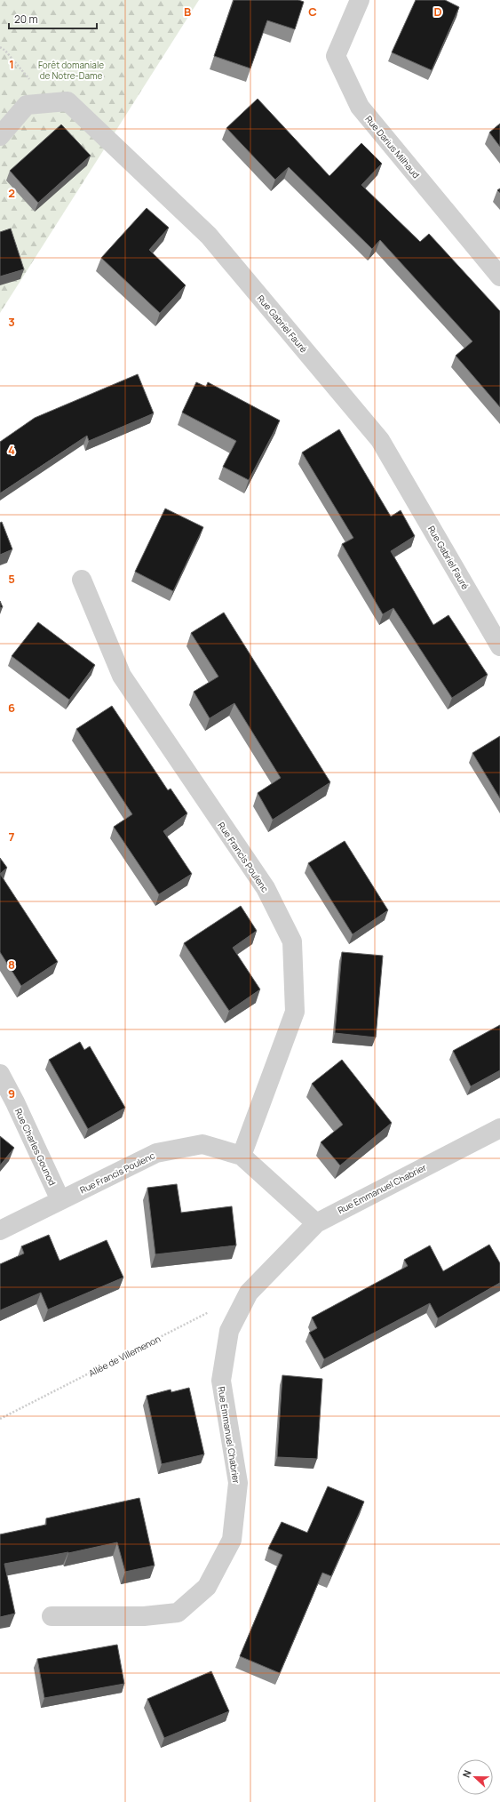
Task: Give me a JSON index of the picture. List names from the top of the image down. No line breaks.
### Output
{"streets":{"street":["Rue Darius Milhaud","Rue Gabriel Fauré","Rue Francis Poulenc","Rue Charles Gounod","Rue Emmanuel Chabrier"],"path":["Allée de Villemenon"]},"crossings":[["Rue Francis Poulenc","Rue Charles Gounod"],["Rue Francis Poulenc","Rue Emmanuel Chabrier"]],"parks":["Forêt domaniale de Notre-Dame"],"scale_bar":"20 m","north":"left","grid":{"columns":["B","C","D"],"rows":["1","2","3","4","5","6","7","8","9"]}}
